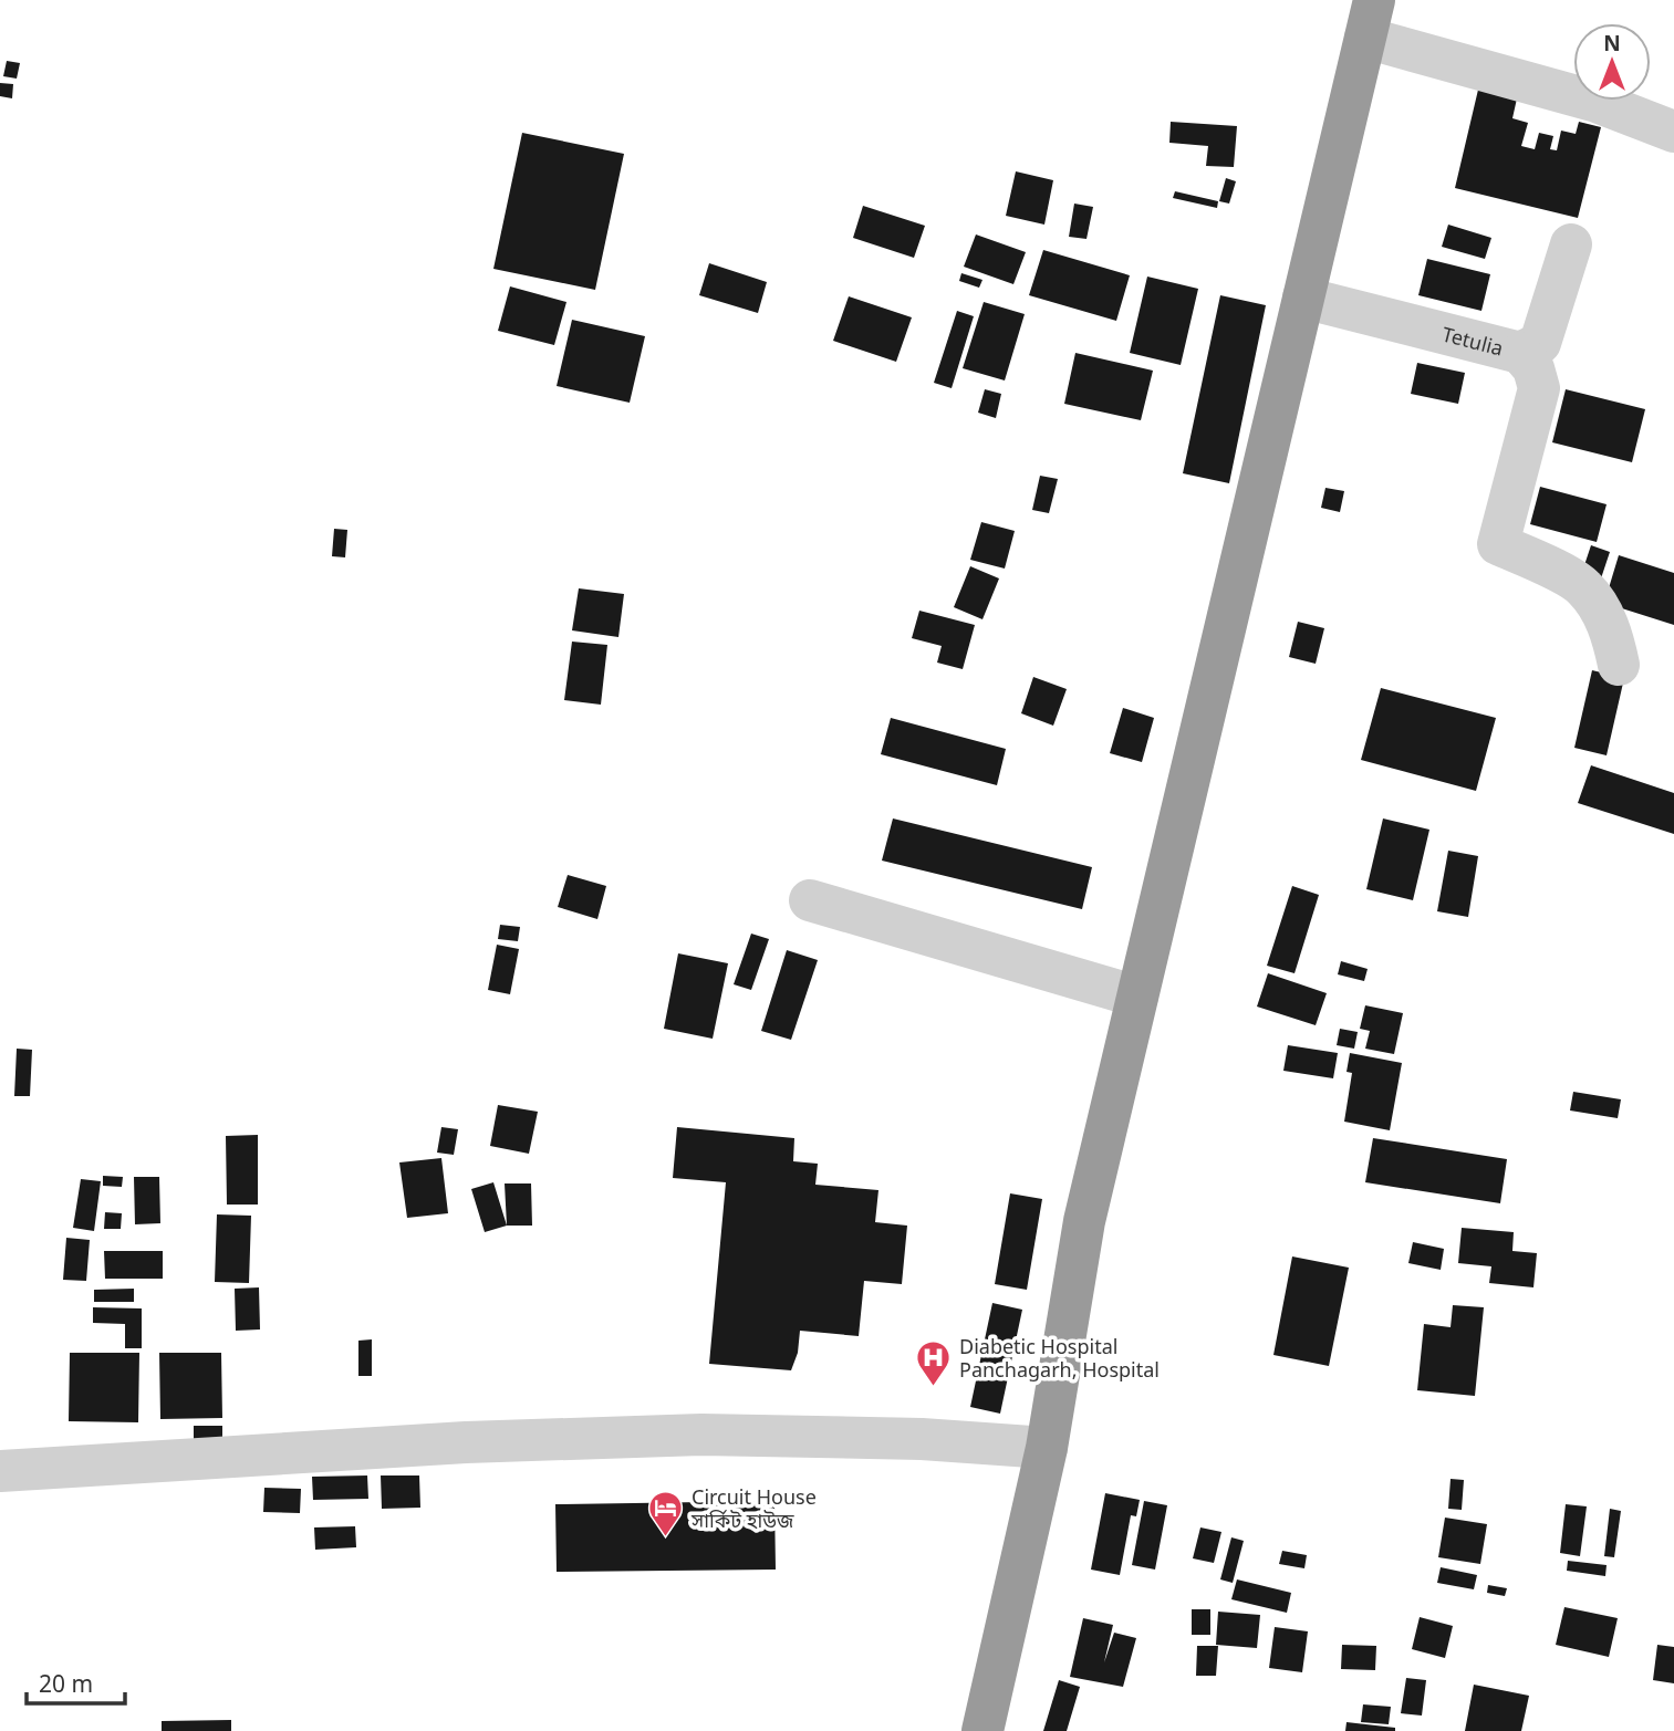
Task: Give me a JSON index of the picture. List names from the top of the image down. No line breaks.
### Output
{"streets":{"street":["Tetulia"]},"places":{"hospital":["Diabetic Hospital Panchagarh, Hospital"],"hotel":["Circuit House সার্কিট হাউজ"]},"scale_bar":"20 m","north":"top"}
